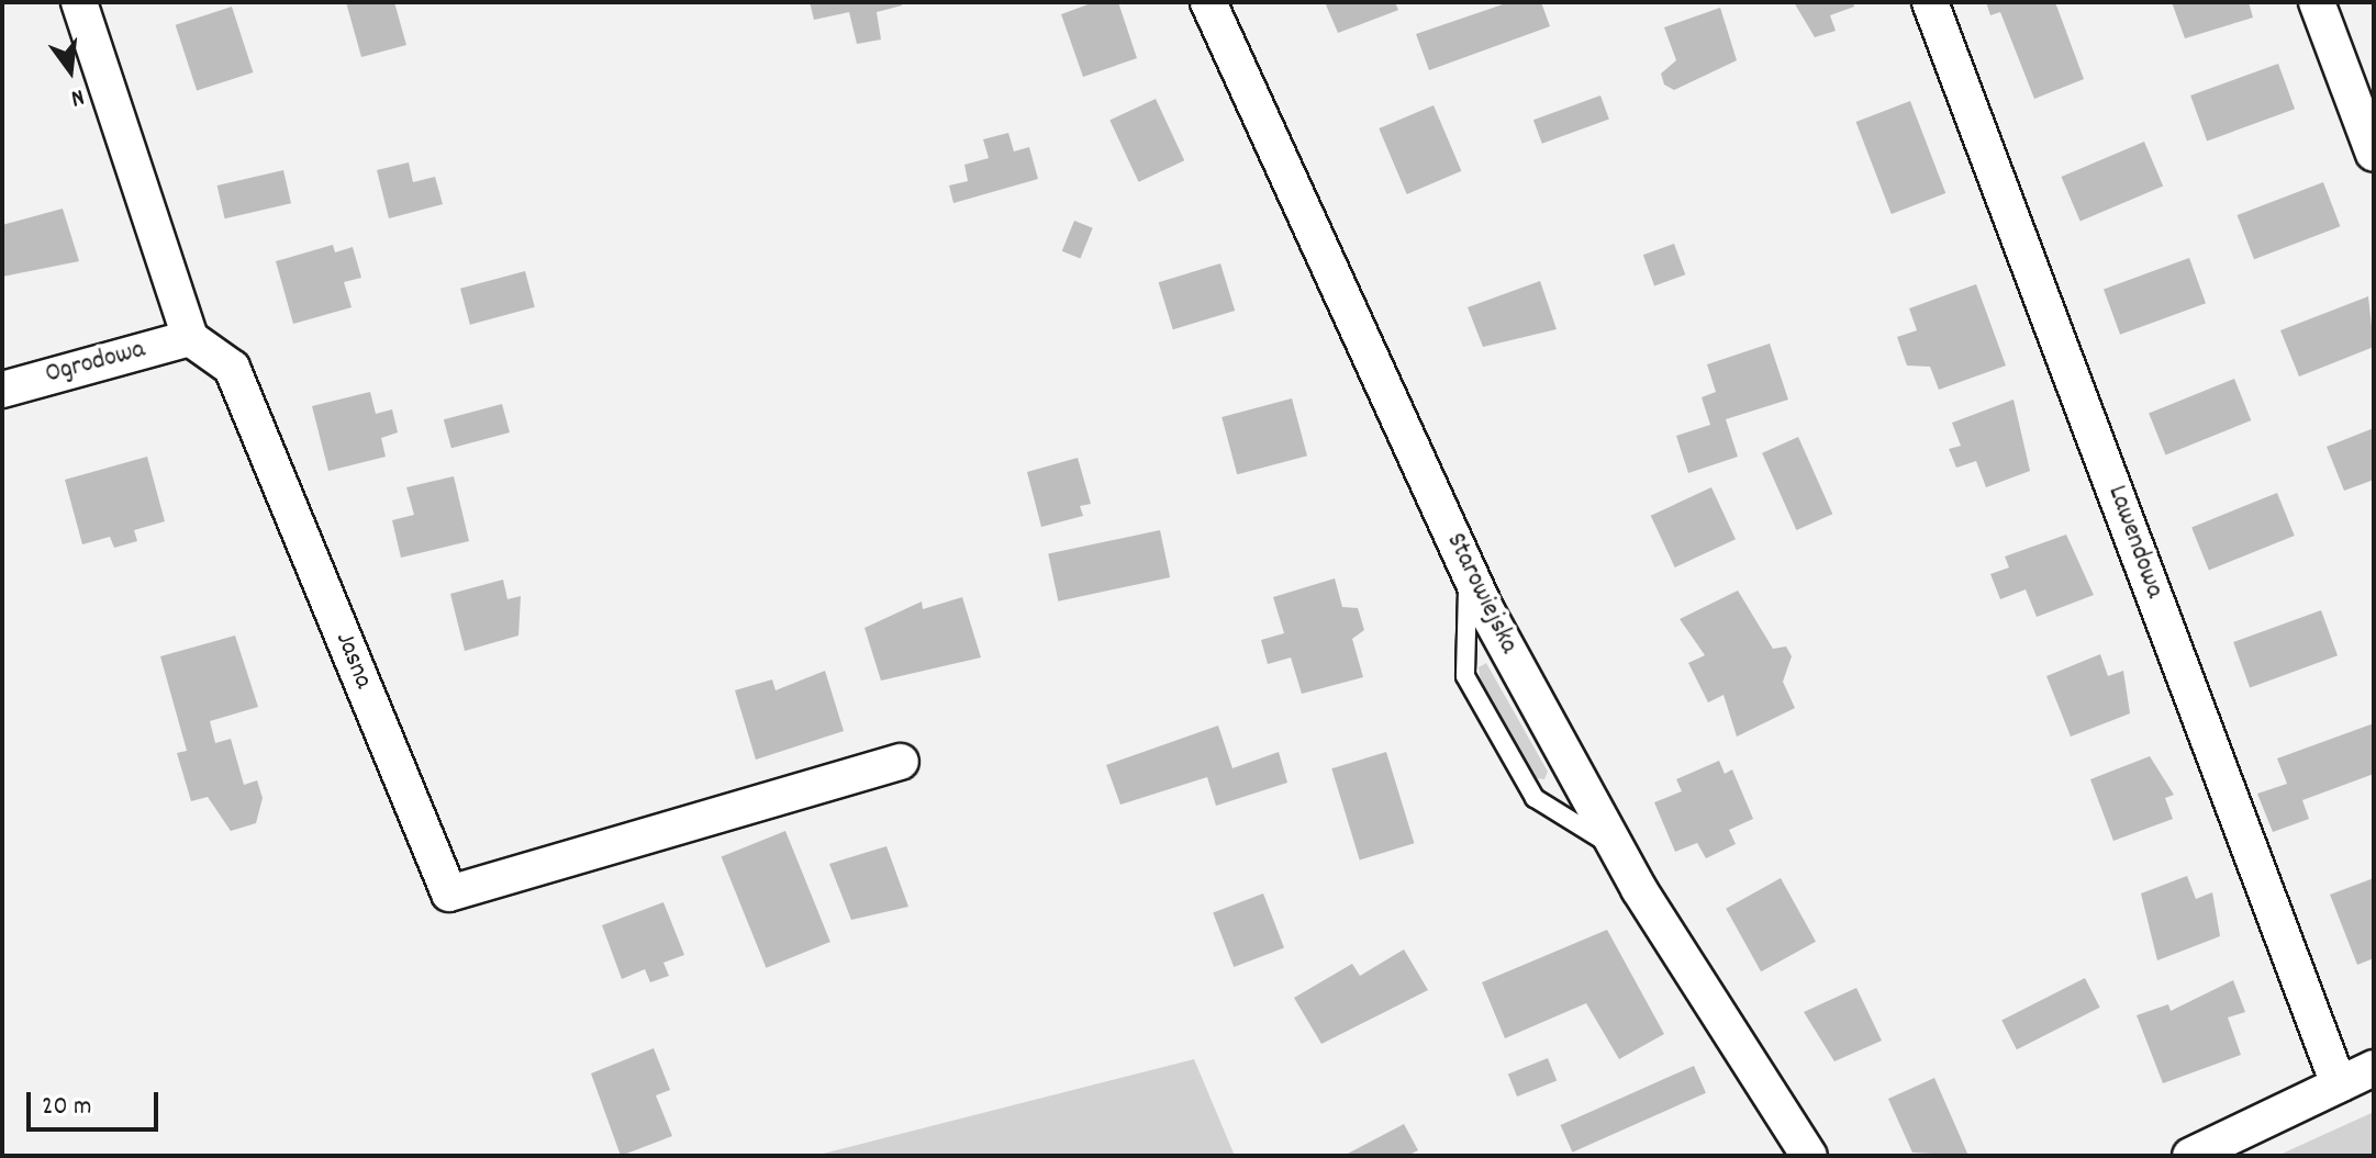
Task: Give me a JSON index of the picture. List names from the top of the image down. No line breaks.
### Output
{"streets":{"street":["Ogrodowa","Lawendowa","Starowiejska","Jasna"]},"crossings":[["Ogrodowa","Jasna"]],"scale_bar":"20 m","north":"bottom"}
